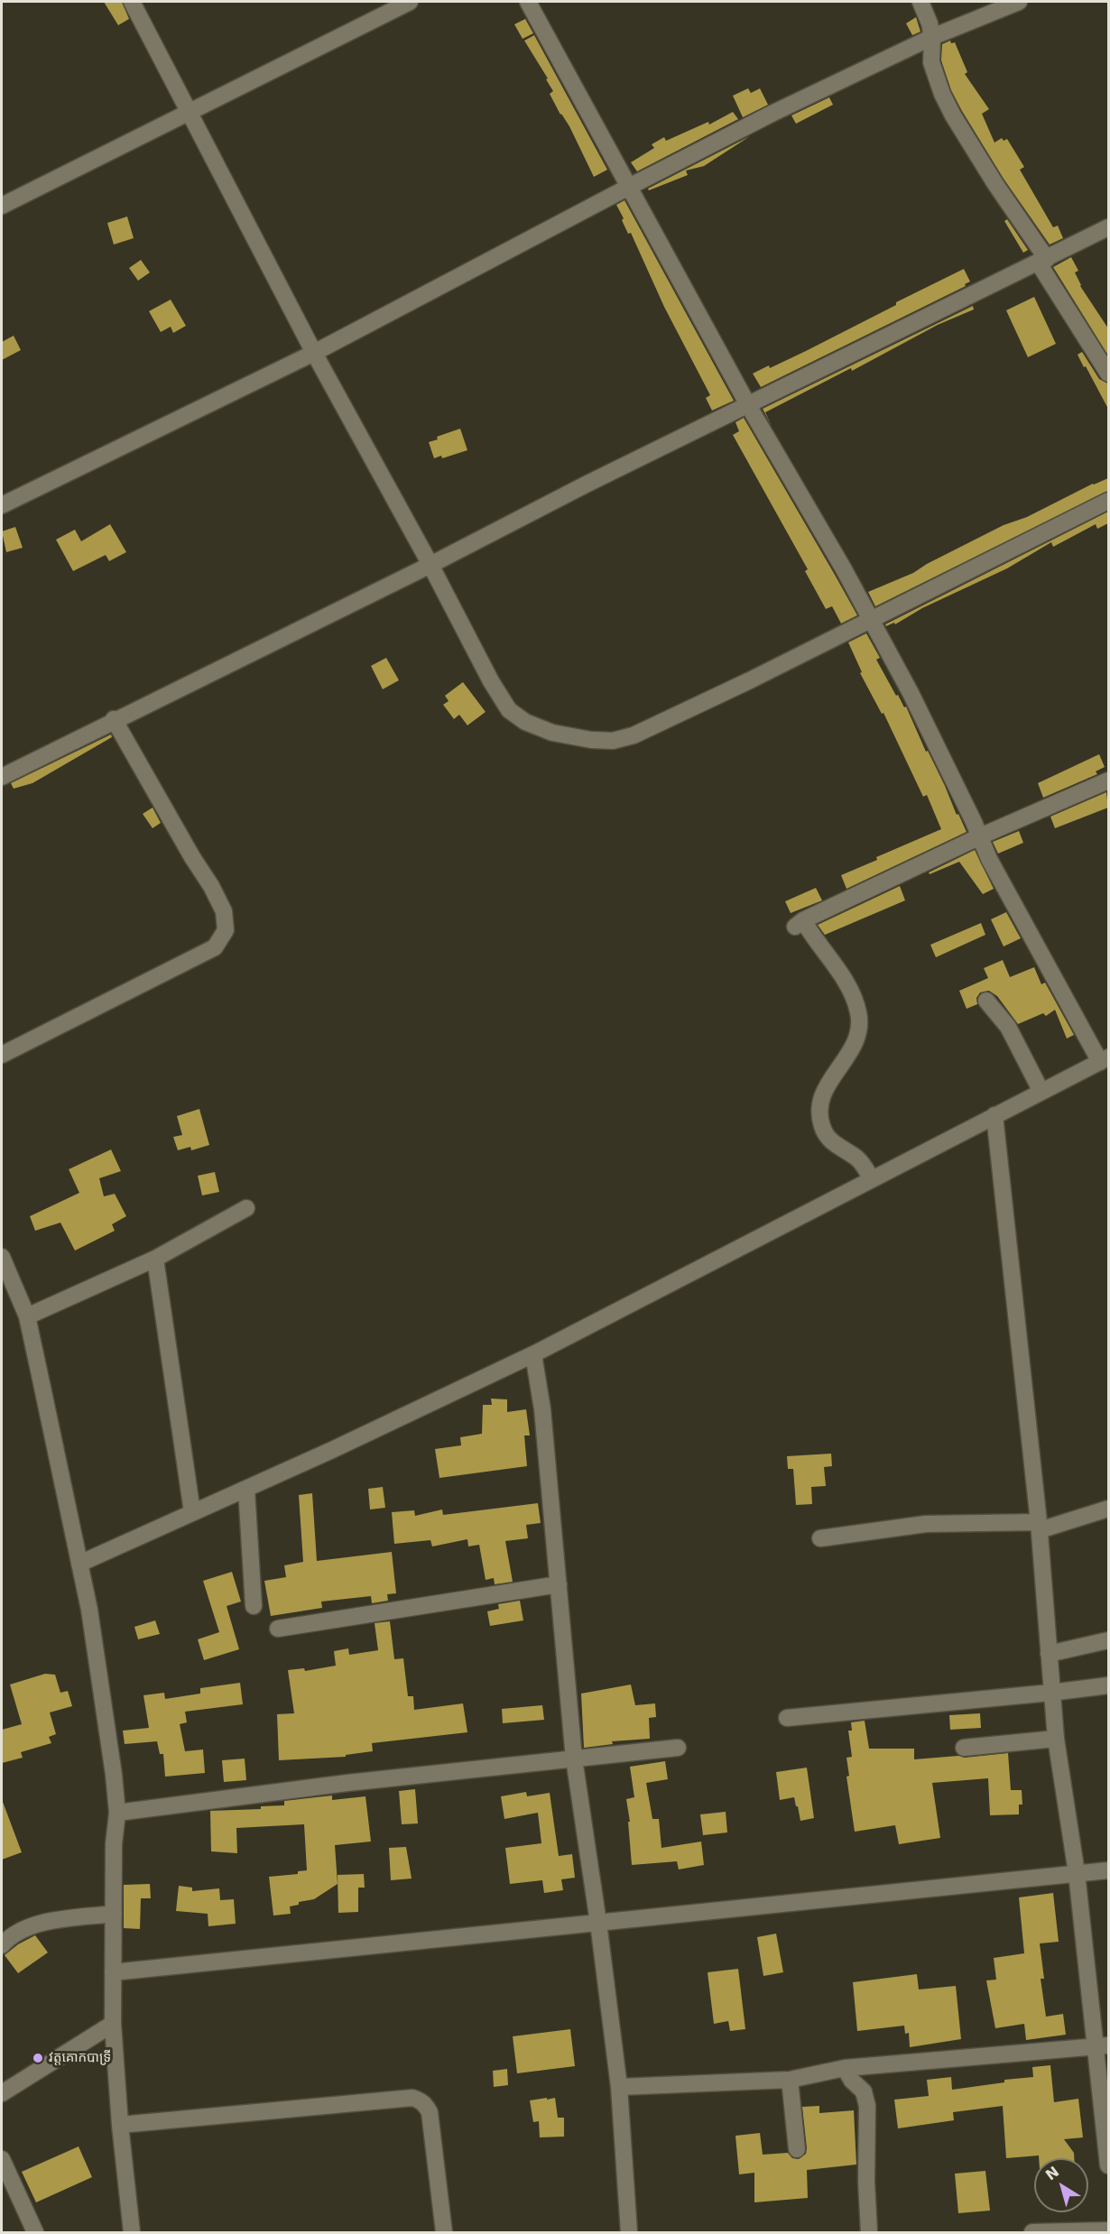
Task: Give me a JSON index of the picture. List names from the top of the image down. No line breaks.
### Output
{"places":["វត្តគោកបាទ្រី"],"north":"top left"}
